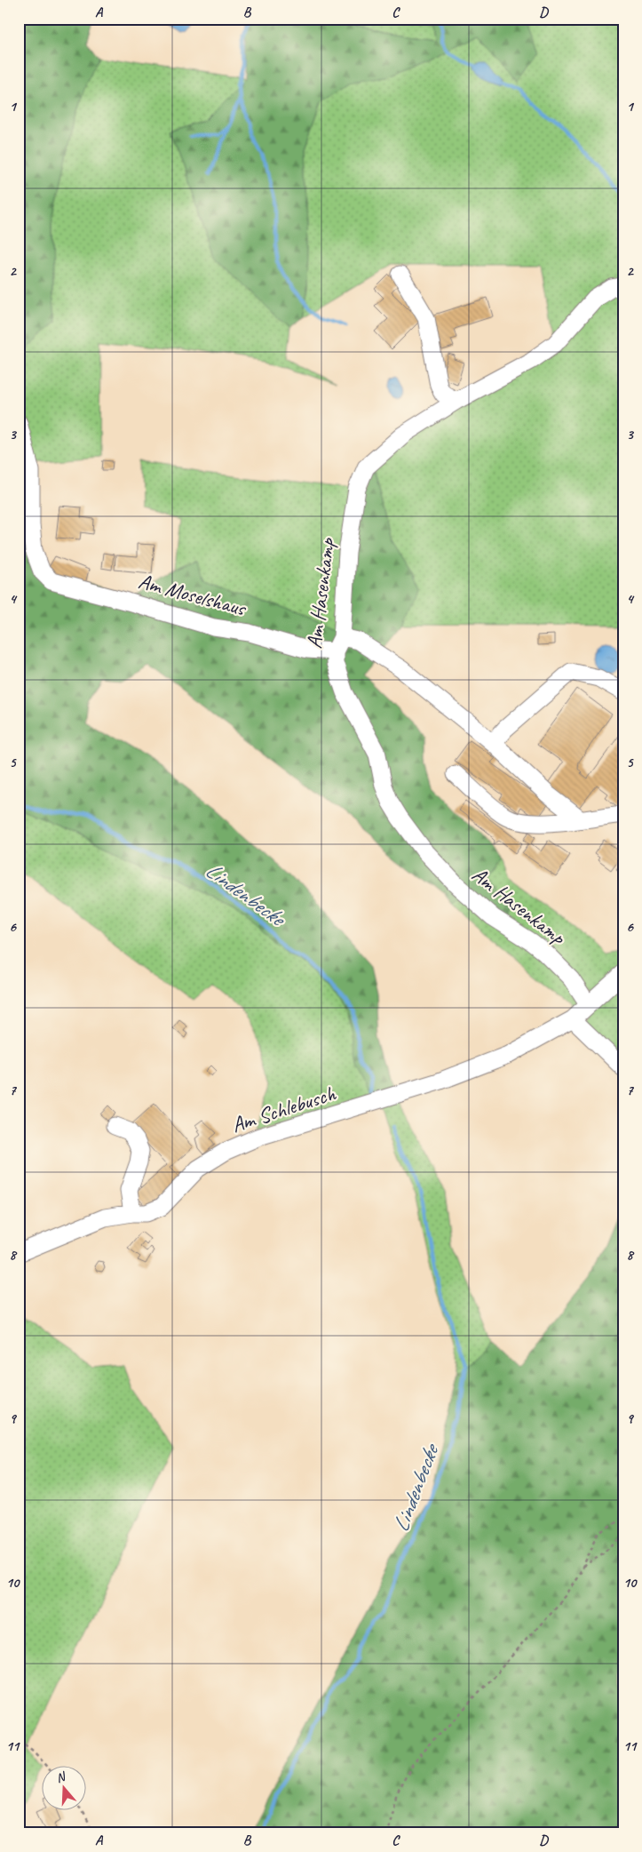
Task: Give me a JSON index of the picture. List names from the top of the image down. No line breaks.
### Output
{"streets":{"street":["Am Hasenkamp","Am Moselshaus","Am Schlebusch"]},"crossings":[["Am Hasenkamp","Am Moselshaus"],["Am Hasenkamp","Am Schlebusch"]],"water":["Lindenbecke"],"north":"top","grid":{"columns":["A","B","C","D"],"rows":["1","2","3","4","5","6","7","8","9","10","11"]}}
